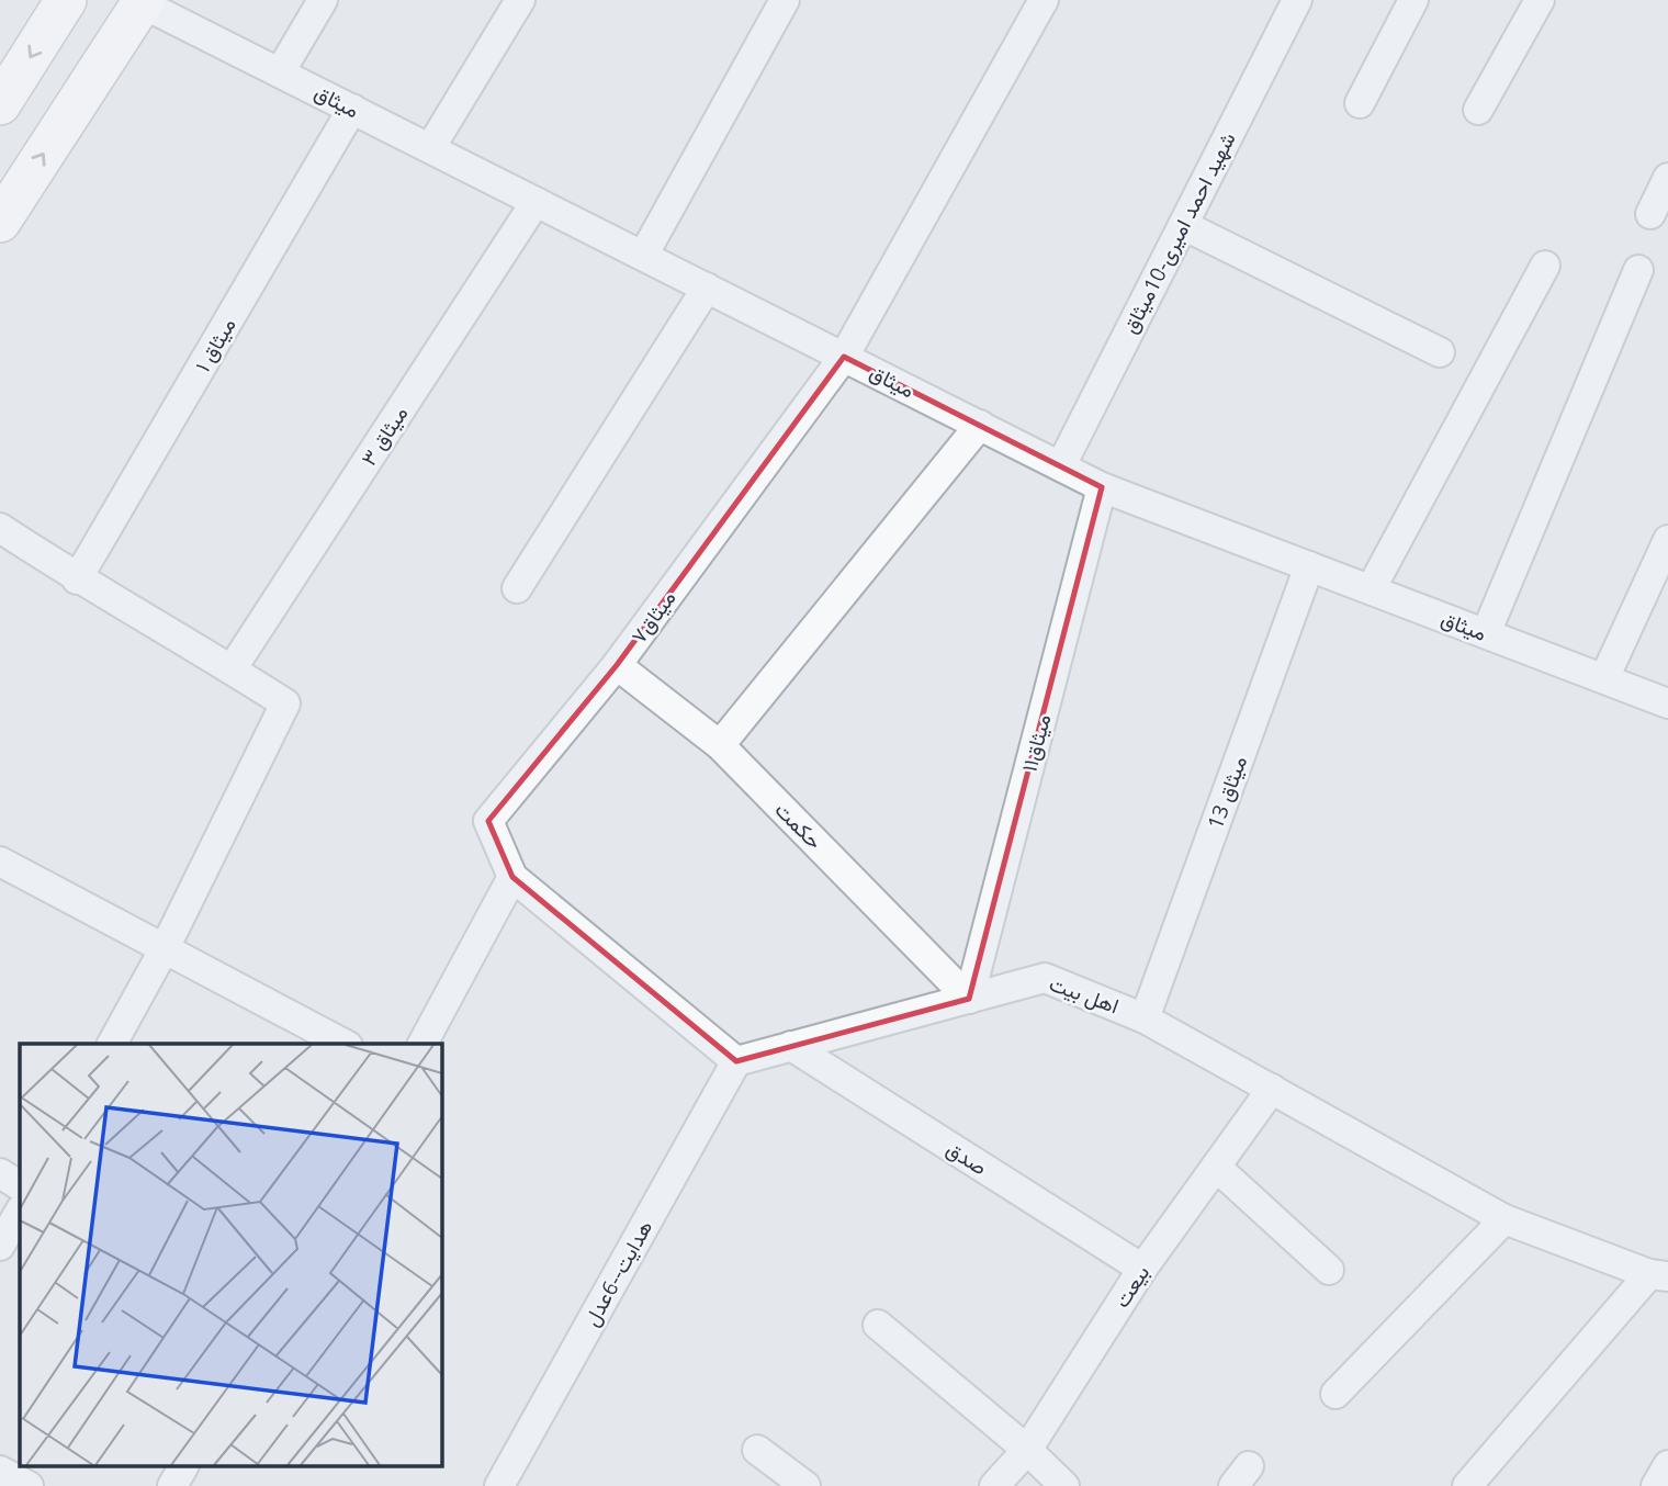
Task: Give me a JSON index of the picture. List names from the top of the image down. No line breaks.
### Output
{"streets":{"street":["میثاق","شهید احمد امیری-10میثاق","میثاق ۱","میثاق ۳","میثاق۷","میثاق۱۱","میثاق 13","حکمت","اهل بیت","صدق","هدایت--6عدل","بیعت"]},"crossings":[["میثاق","شهید احمد امیری-10میثاق"],["میثاق","میثاق ۱"],["میثاق","میثاق ۳"],["میثاق","میثاق۷"],["میثاق","میثاق۱۱"],["میثاق","میثاق 13"],["میثاق۷","حکمت"],["میثاق۱۱","حکمت"],["میثاق۱۱","اهل بیت"],["میثاق 13","اهل بیت"],["حکمت","اهل بیت"],["اهل بیت","صدق"],["اهل بیت","هدایت--6عدل"],["اهل بیت","بیعت"],["صدق","بیعت"]]}
